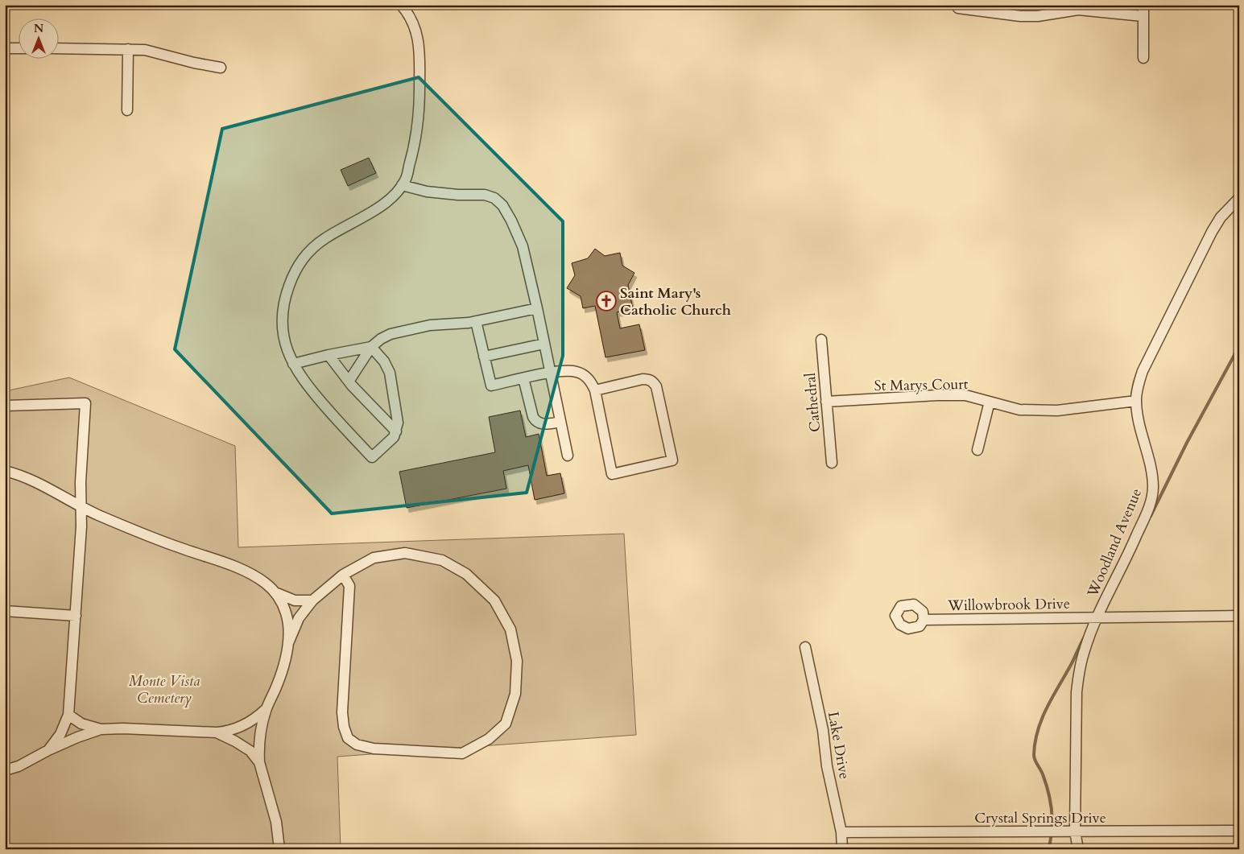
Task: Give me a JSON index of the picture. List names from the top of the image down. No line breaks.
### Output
{"streets":{"street":["St Marys Court","Cathedral","Woodland Avenue","Willowbrook Drive","Lake Drive","Crystal Springs Drive"]},"crossings":[["St Marys Court","Cathedral"],["St Marys Court","Woodland Avenue"],["Woodland Avenue","Willowbrook Drive"],["Woodland Avenue","Crystal Springs Drive"],["Lake Drive","Crystal Springs Drive"]],"parks":["Monte Vista Cemetery"],"places":{"church":["Saint Mary's Catholic Church"]},"north":"top"}
